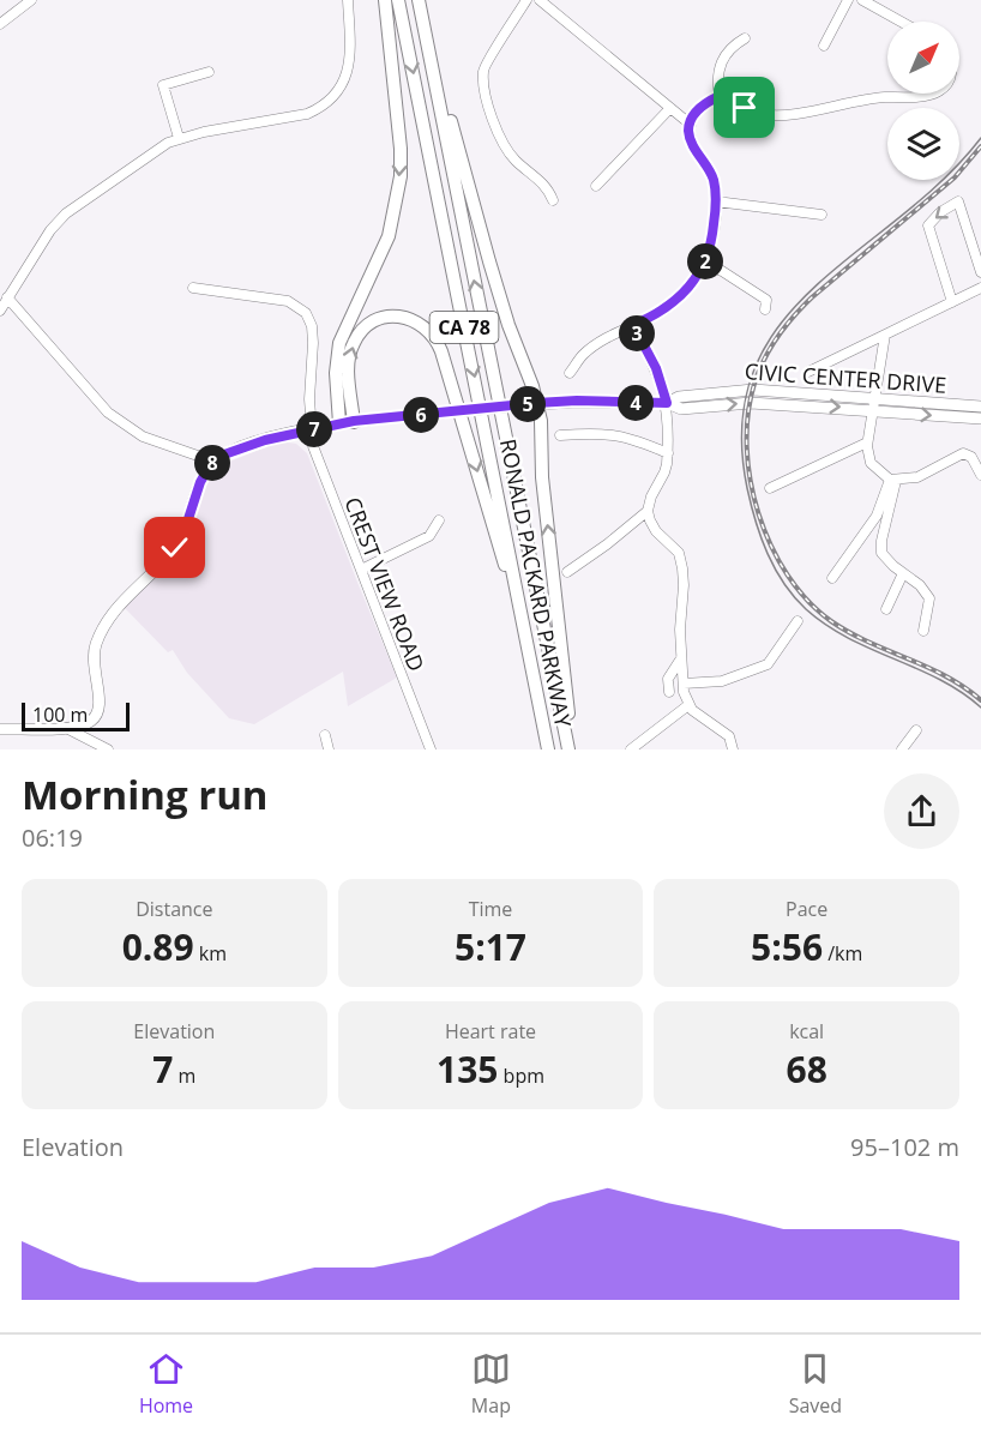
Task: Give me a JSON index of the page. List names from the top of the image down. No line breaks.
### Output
{"streets":{"highway":["CA 78","RONALD PACKARD PARKWAY"],"main road":["CIVIC CENTER DRIVE"],"street":["CREST VIEW ROAD"]},"crossings":[["CIVIC CENTER DRIVE","CREST VIEW ROAD"]],"scale_bar":"100 m","north":"top right","page":{"pins":["2","3","4","5","6","7","8"],"scale":"100 m","heading":["Morning run","06:19"],"stats":[["Distance","0.89 km"],["Time","5:17"],["Pace","5:56 /km"],["Elevation","7 m"],["Heart rate","135 bpm"],["kcal","68"]],"chart":["Elevation","95–102 m"],"tabs":["Home","Map","Saved"]}}
